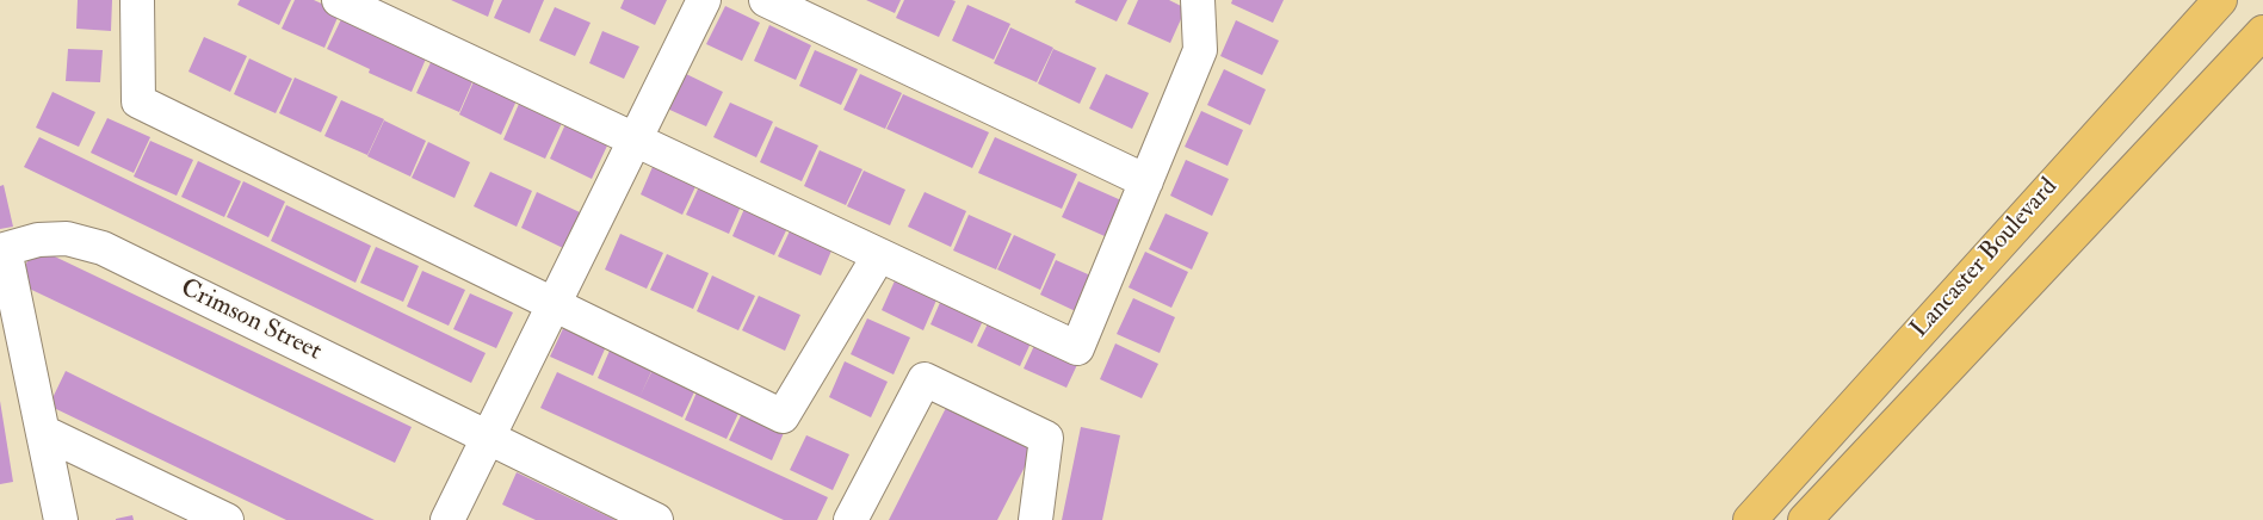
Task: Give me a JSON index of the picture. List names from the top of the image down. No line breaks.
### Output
{"streets":{"main road":["Lancaster Boulevard"],"street":["Crimson Street"]}}
